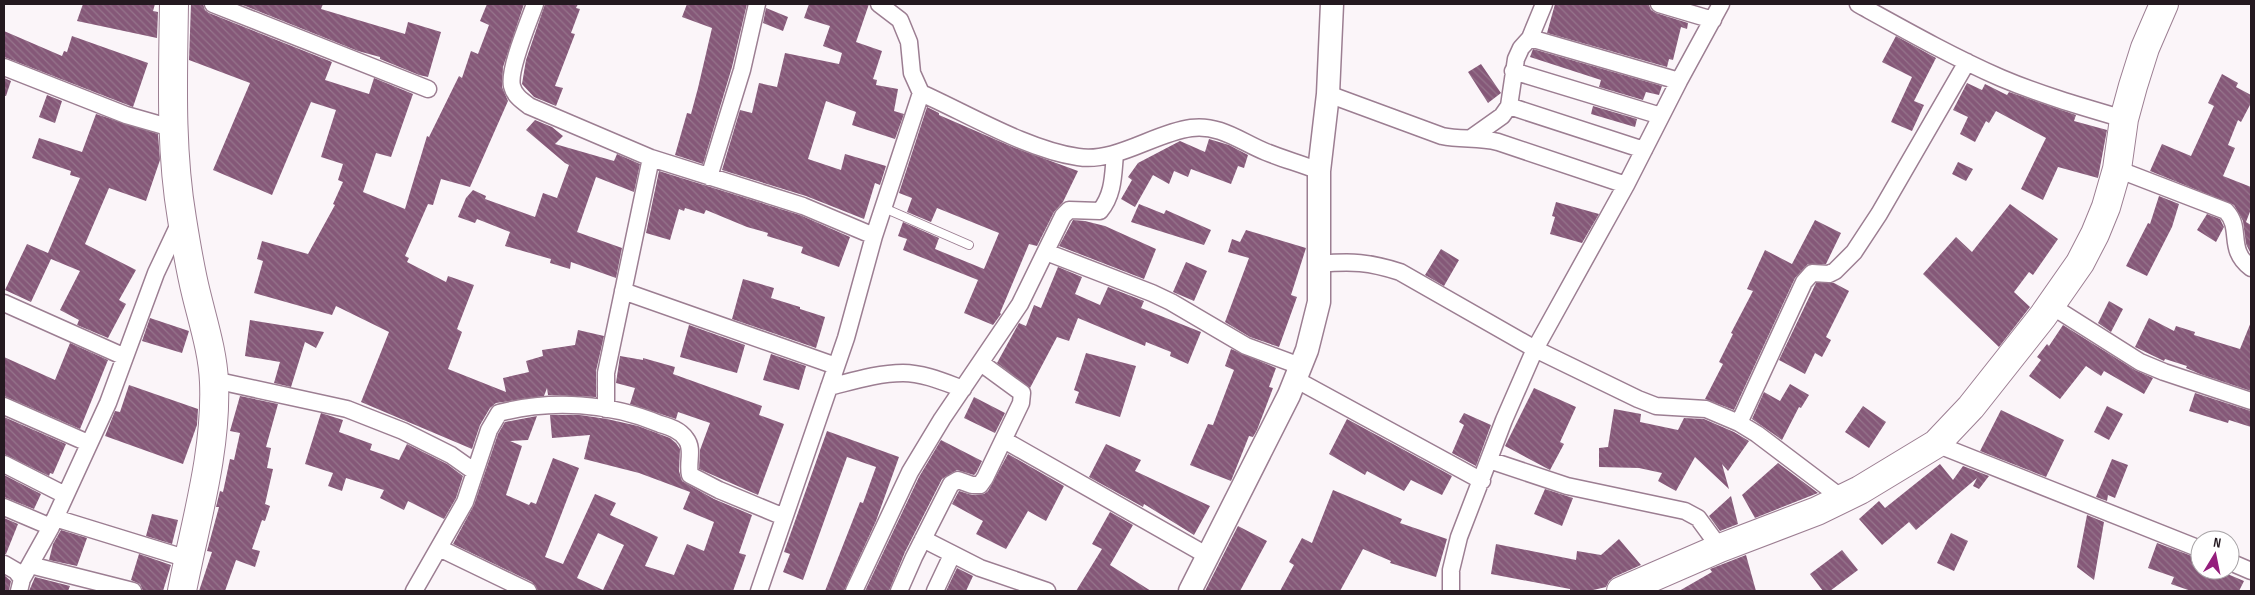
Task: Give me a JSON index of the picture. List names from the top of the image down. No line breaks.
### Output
{"north":"top"}
